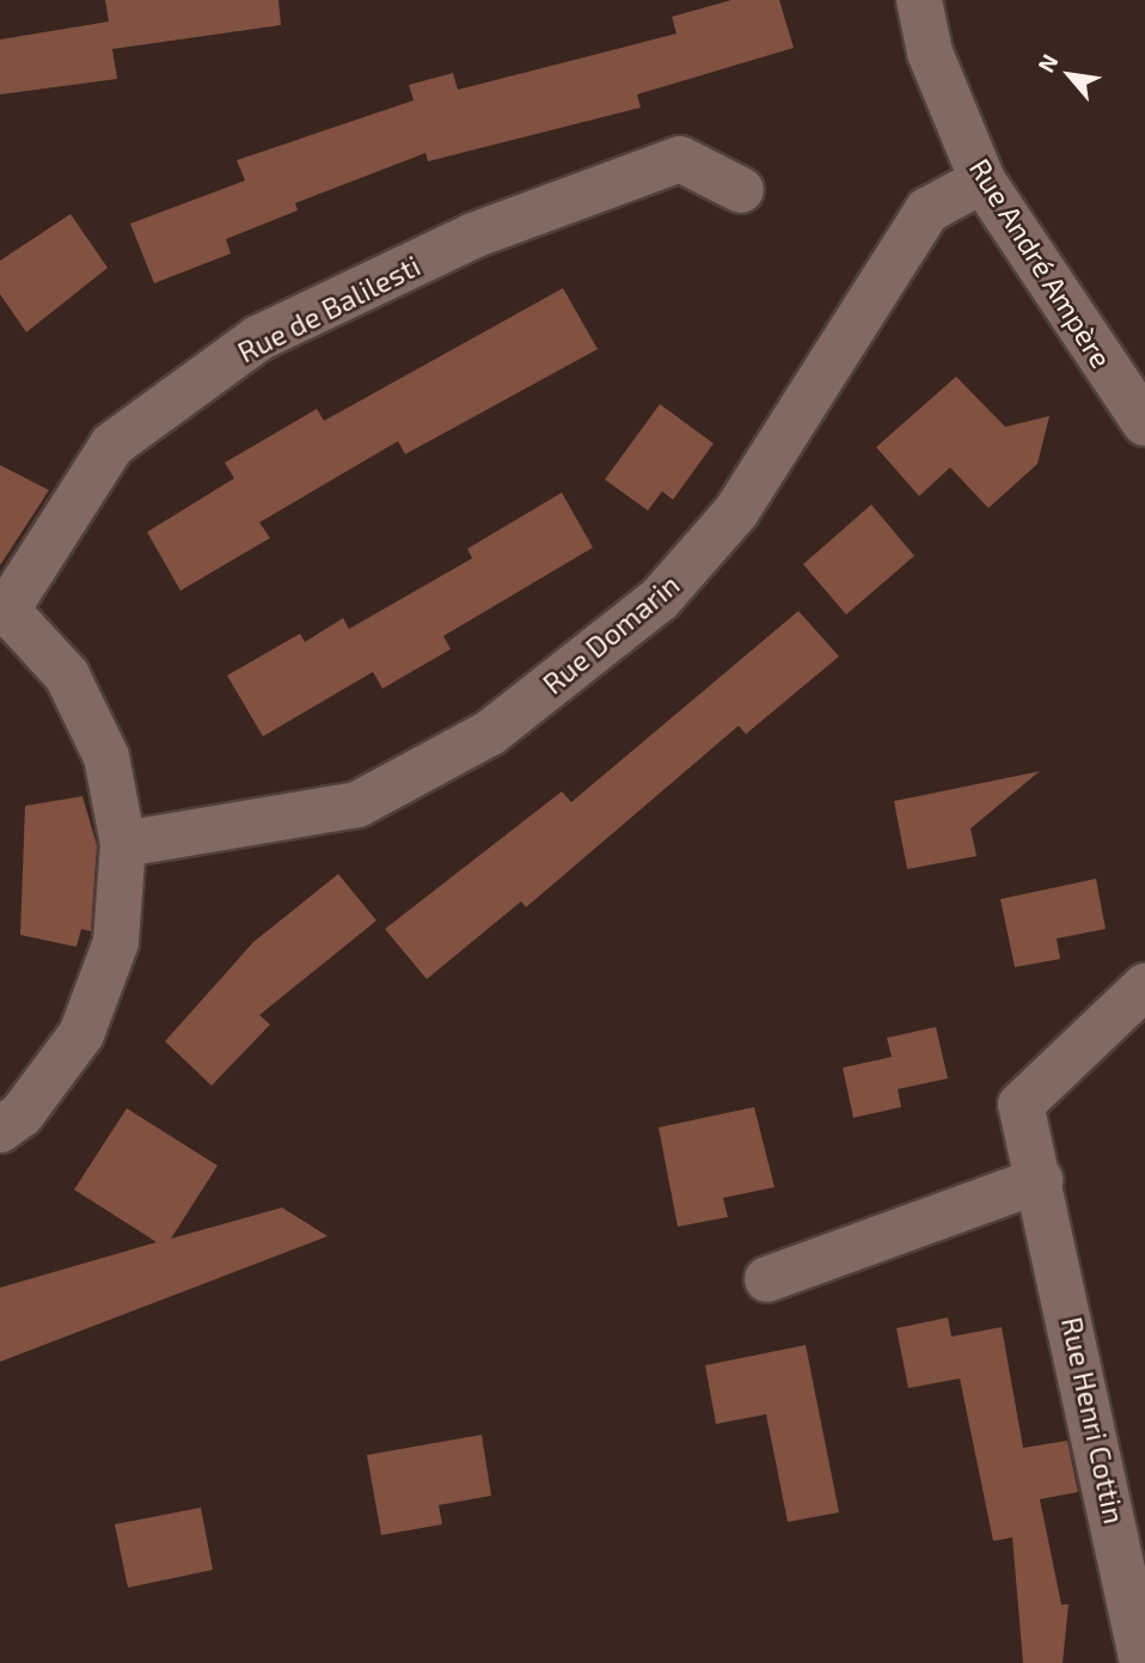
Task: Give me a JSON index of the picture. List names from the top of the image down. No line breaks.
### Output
{"streets":{"street":["Rue André Ampère","Rue de Balilesti","Rue Domarin","Rue Henri Cottin"]},"crossings":[["Rue André Ampère","Rue Domarin"]],"north":"top left"}
